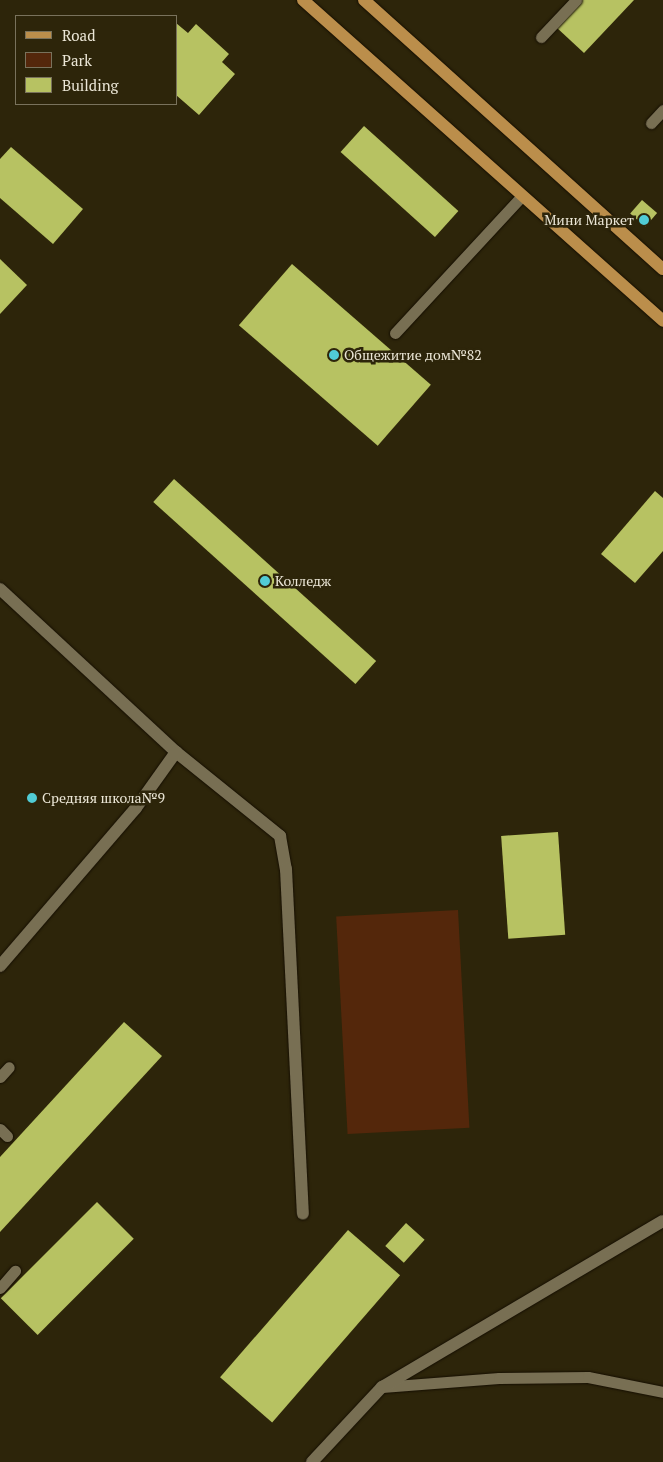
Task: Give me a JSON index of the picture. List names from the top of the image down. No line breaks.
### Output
{"places":["Мини Маркет","Общежитие дом№82","Колледж","Средняя школа№9"],"legend":["Road","Park","Building"]}
